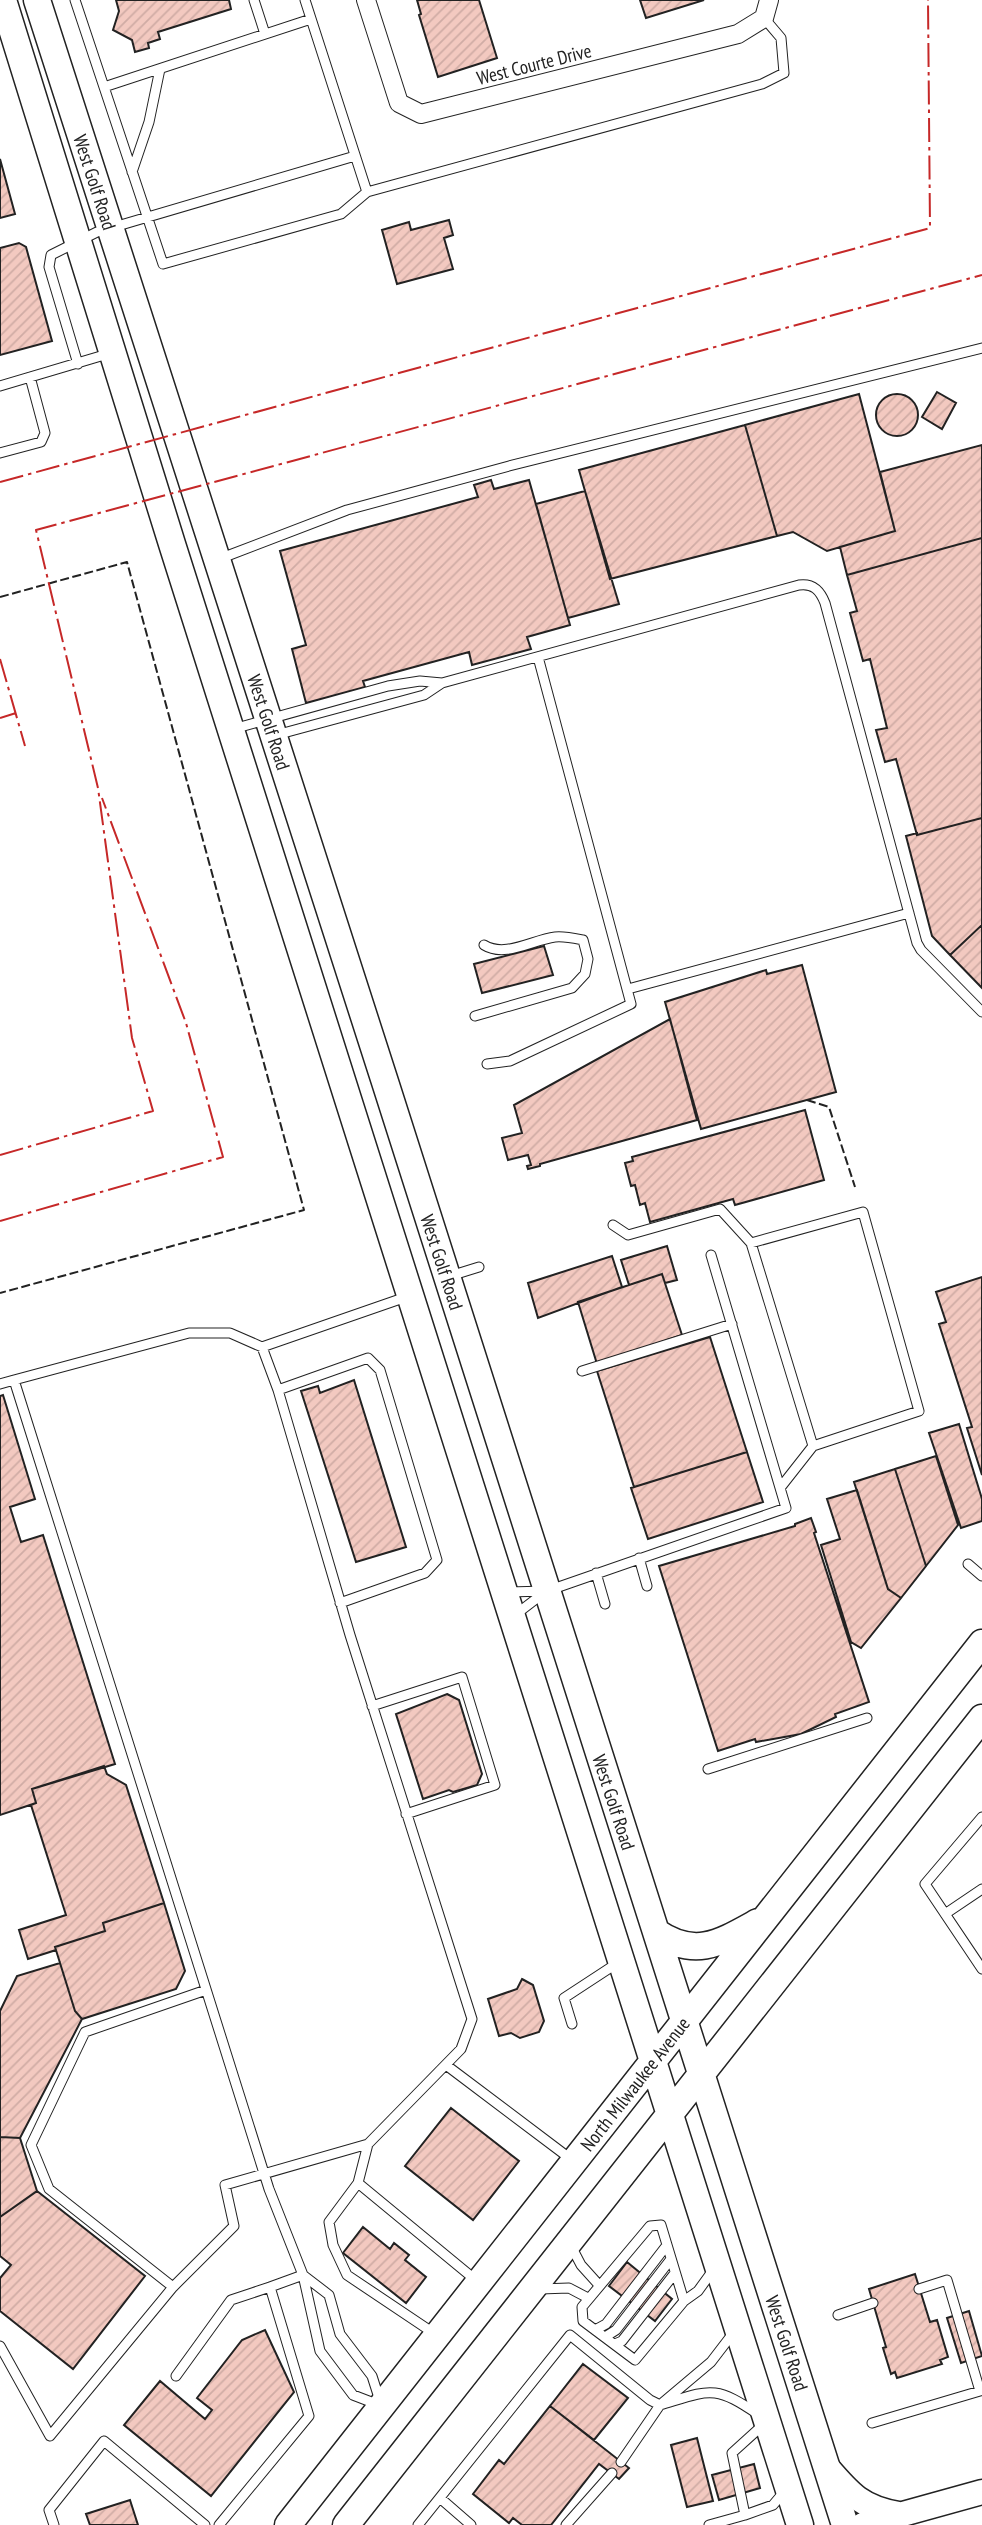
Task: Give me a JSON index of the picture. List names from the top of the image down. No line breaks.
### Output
{"streets":{"main road":["West Golf Road","North Milwaukee Avenue"],"street":["West Courte Drive"]},"crossings":[["West Golf Road","North Milwaukee Avenue"]]}
